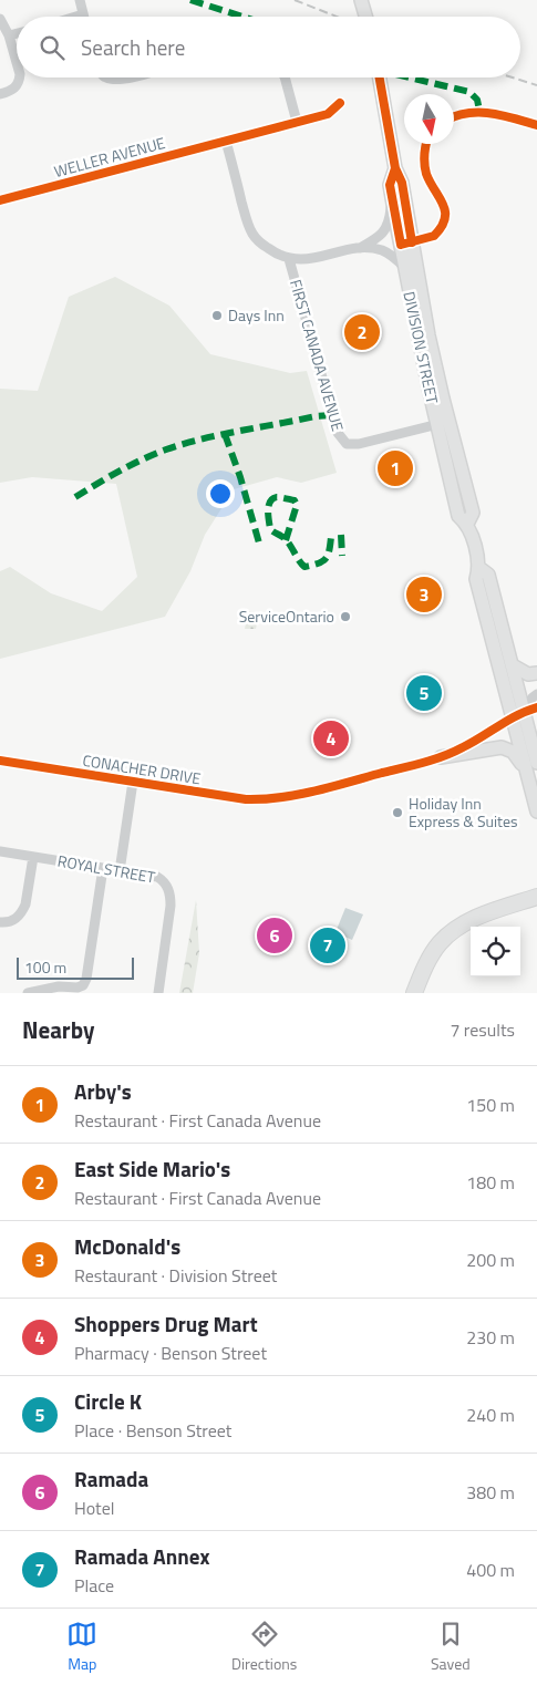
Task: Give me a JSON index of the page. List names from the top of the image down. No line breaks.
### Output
{"streets":{"main road":["DIVISION STREET"],"street":["WELLER AVENUE","FIRST CANADA AVENUE","CONACHER DRIVE","ROYAL STREET"]},"crossings":[["DIVISION STREET","FIRST CANADA AVENUE"],["DIVISION STREET","CONACHER DRIVE"]],"places":["Days Inn","ServiceOntario","Holiday Inn Express & Suites"],"scale_bar":"100 m","north":"bottom","page":{"search":"Search here","pins":["2","1","3","5","4","6","7"],"scale":"100 m","heading":["Nearby","7 results"],"list":[{"mark":"1","name":"Arby's","note":"Restaurant · First Canada Avenue","value":"150 m"},{"mark":"2","name":"East Side Mario's","note":"Restaurant · First Canada Avenue","value":"180 m"},{"mark":"3","name":"McDonald's","note":"Restaurant · Division Street","value":"200 m"},{"mark":"4","name":"Shoppers Drug Mart","note":"Pharmacy · Benson Street","value":"230 m"},{"mark":"5","name":"Circle K","note":"Place · Benson Street","value":"240 m"},{"mark":"6","name":"Ramada","note":"Hotel","value":"380 m"},{"mark":"7","name":"Ramada Annex","note":"Place","value":"400 m"}],"nav":["Map","Directions","Saved"]}}
